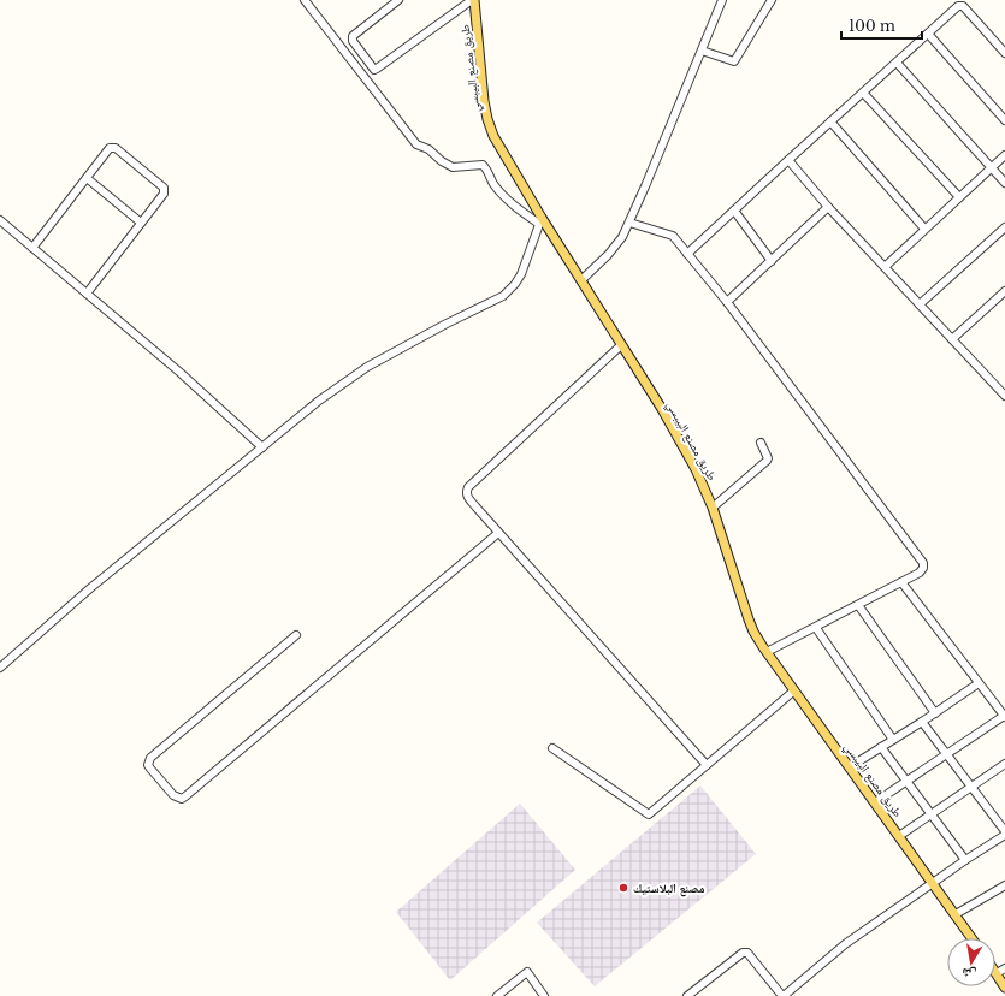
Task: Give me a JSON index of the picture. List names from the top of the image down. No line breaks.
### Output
{"streets":{"main road":["طريق مصنع البيبسي"]},"places":["مصنع البلاستيك"],"scale_bar":"100 m","north":"bottom"}
